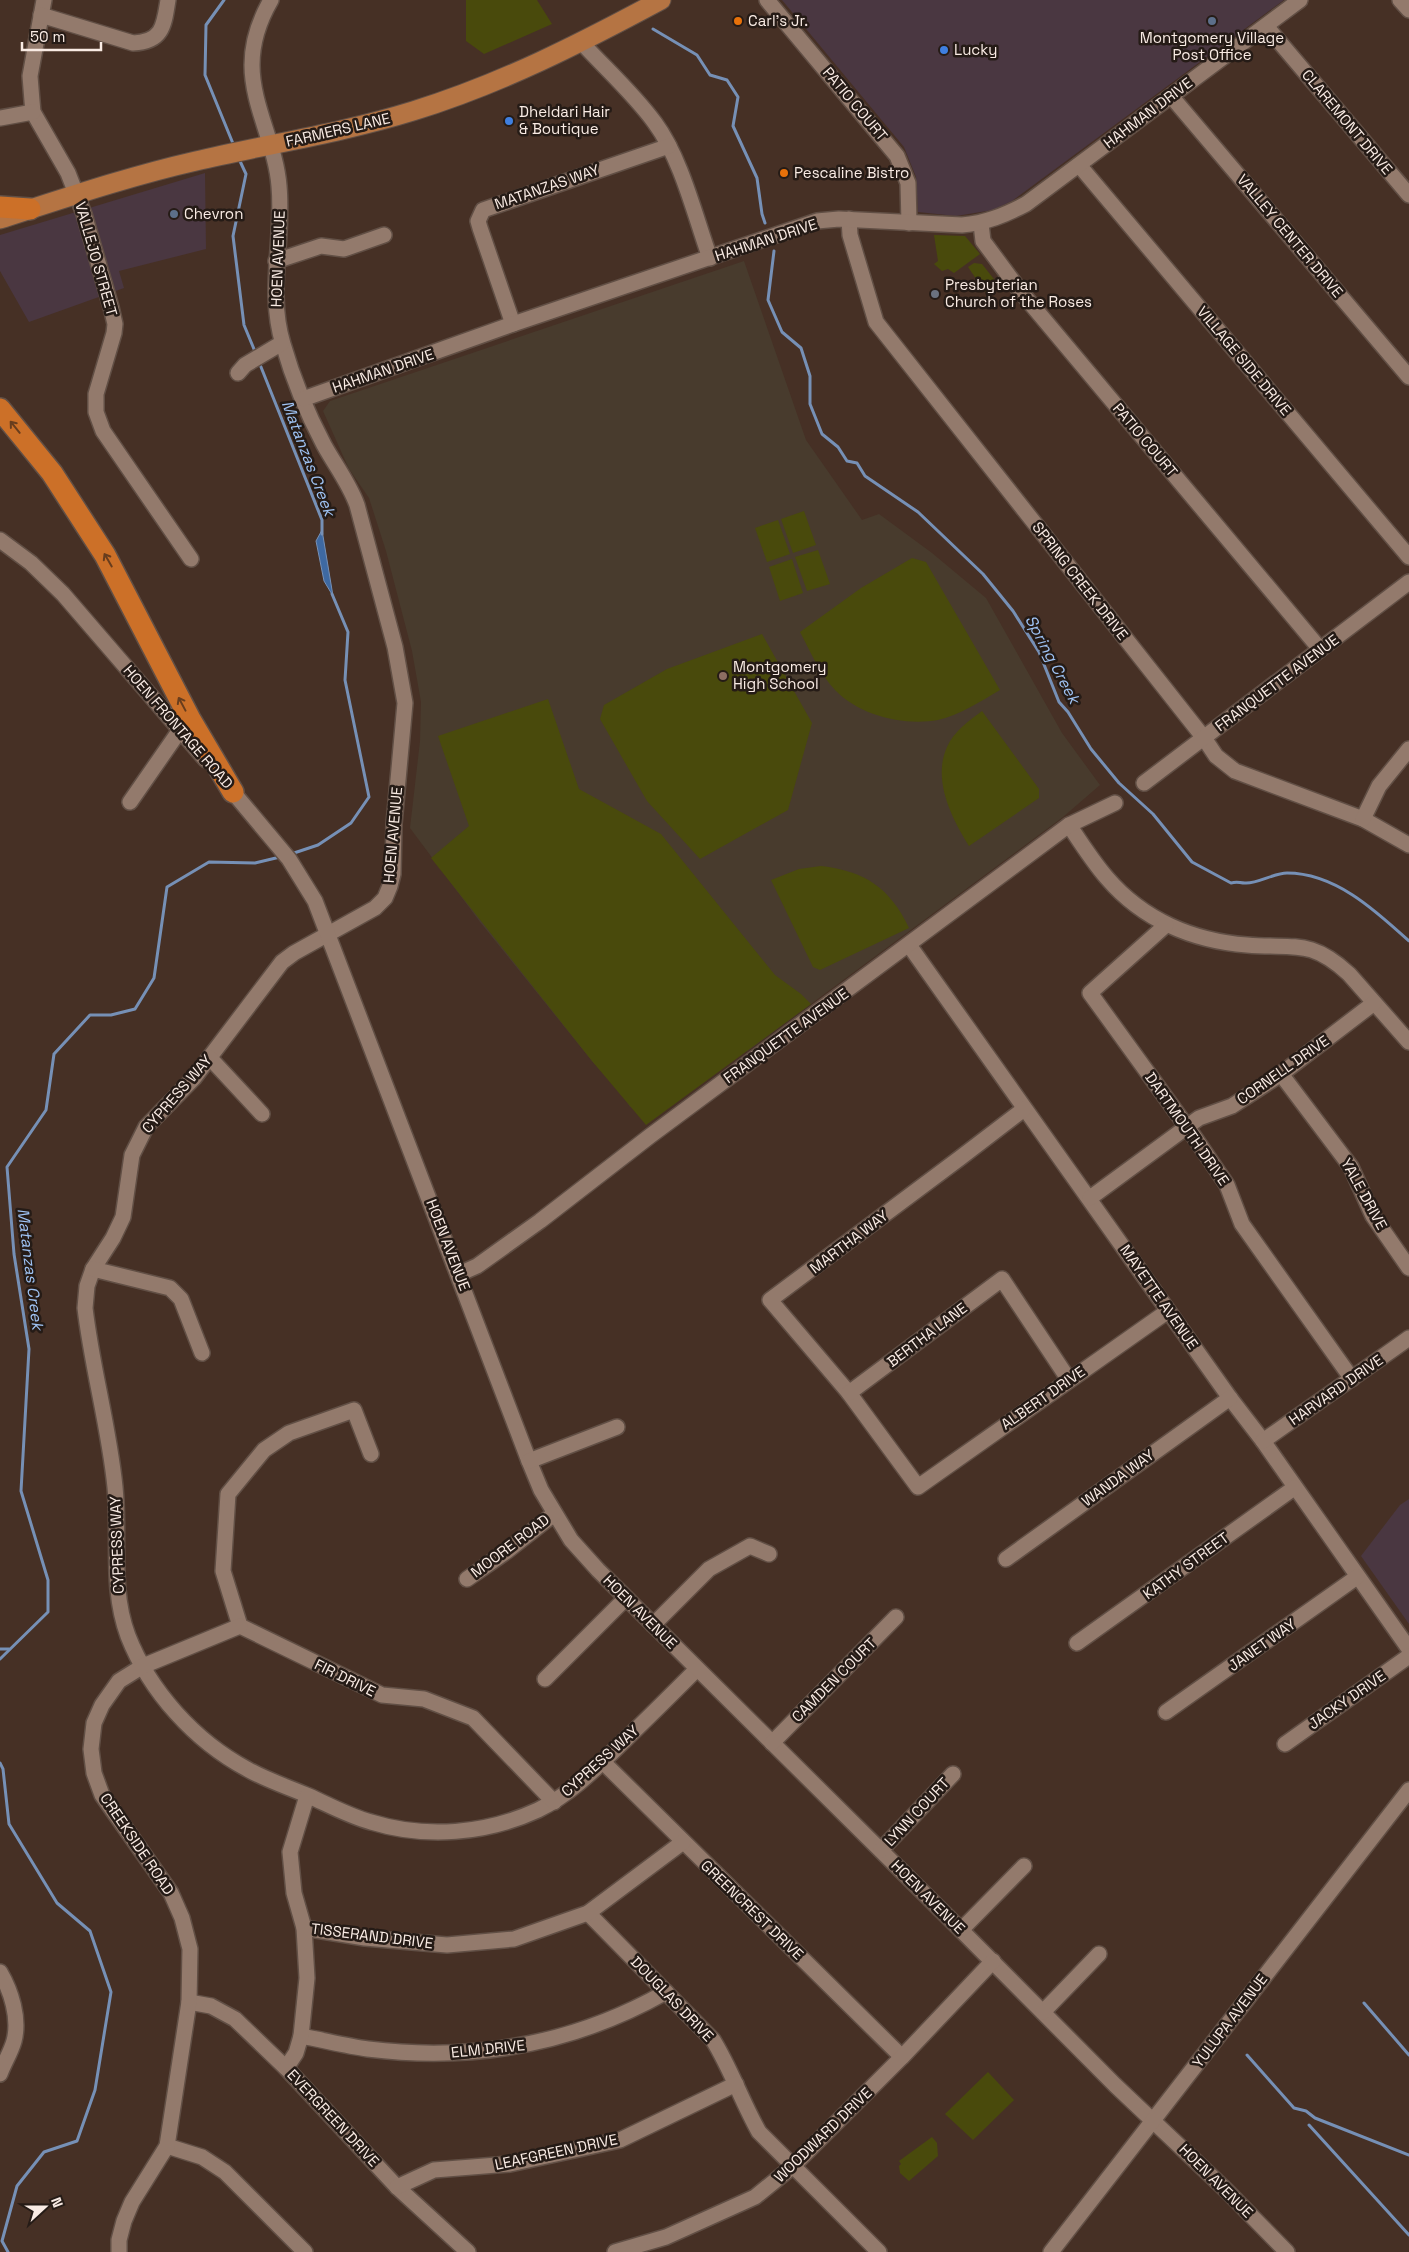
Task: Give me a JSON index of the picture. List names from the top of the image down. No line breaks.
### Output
{"streets":{"main road":["FARMERS LANE"],"street":["PATIO COURT","HAHMAN DRIVE","CLAREMONT DRIVE","MATANZAS WAY","VALLEY CENTER DRIVE","VALLEJO STREET","HOEN AVENUE","VILLAGE SIDE DRIVE","SPRING CREEK DRIVE","FRANQUETTE AVENUE","HOEN FRONTAGE ROAD","CORNELL DRIVE","CYPRESS WAY","DARTMOUTH DRIVE","YALE DRIVE","MARTHA WAY","MAYETTE AVENUE","BERTHA LANE","HARVARD DRIVE","ALBERT DRIVE","WANDA WAY","MOORE ROAD","KATHY STREET","JANET WAY","FIR DRIVE","CAMDEN COURT","JACKY DRIVE","LYNN COURT","CREEKSIDE ROAD","GREENCREST DRIVE","TISSERAND DRIVE","DOUGLAS DRIVE","YULUPA AVENUE","ELM DRIVE","EVERGREEN DRIVE","WOODWARD DRIVE","LEAFGREEN DRIVE"]},"crossings":[["PATIO COURT","HAHMAN DRIVE"],["PATIO COURT","FRANQUETTE AVENUE"],["HAHMAN DRIVE","CLAREMONT DRIVE"],["HAHMAN DRIVE","MATANZAS WAY"],["HAHMAN DRIVE","VALLEY CENTER DRIVE"],["HAHMAN DRIVE","HOEN AVENUE"],["HAHMAN DRIVE","VILLAGE SIDE DRIVE"],["HAHMAN DRIVE","SPRING CREEK DRIVE"],["FARMERS LANE","VALLEJO STREET"],["FARMERS LANE","HOEN AVENUE"],["HOEN AVENUE","FRANQUETTE AVENUE"],["HOEN AVENUE","HOEN FRONTAGE ROAD"],["HOEN AVENUE","CYPRESS WAY"],["HOEN AVENUE","MOORE ROAD"],["HOEN AVENUE","CAMDEN COURT"],["HOEN AVENUE","LYNN COURT"],["HOEN AVENUE","YULUPA AVENUE"],["HOEN AVENUE","WOODWARD DRIVE"],["SPRING CREEK DRIVE","FRANQUETTE AVENUE"],["FRANQUETTE AVENUE","MAYETTE AVENUE"],["HOEN FRONTAGE ROAD","CYPRESS WAY"],["CORNELL DRIVE","DARTMOUTH DRIVE"],["CORNELL DRIVE","YALE DRIVE"],["CORNELL DRIVE","MAYETTE AVENUE"],["CYPRESS WAY","FIR DRIVE"],["CYPRESS WAY","CREEKSIDE ROAD"],["CYPRESS WAY","GREENCREST DRIVE"],["DARTMOUTH DRIVE","HARVARD DRIVE"],["MARTHA WAY","MAYETTE AVENUE"],["MARTHA WAY","BERTHA LANE"],["MARTHA WAY","ALBERT DRIVE"],["MAYETTE AVENUE","HARVARD DRIVE"],["MAYETTE AVENUE","ALBERT DRIVE"],["MAYETTE AVENUE","WANDA WAY"],["MAYETTE AVENUE","KATHY STREET"],["MAYETTE AVENUE","JANET WAY"],["BERTHA LANE","ALBERT DRIVE"],["FIR DRIVE","CREEKSIDE ROAD"],["CREEKSIDE ROAD","EVERGREEN DRIVE"],["GREENCREST DRIVE","TISSERAND DRIVE"],["GREENCREST DRIVE","WOODWARD DRIVE"],["TISSERAND DRIVE","DOUGLAS DRIVE"],["DOUGLAS DRIVE","ELM DRIVE"],["DOUGLAS DRIVE","WOODWARD DRIVE"],["DOUGLAS DRIVE","LEAFGREEN DRIVE"],["EVERGREEN DRIVE","LEAFGREEN DRIVE"]],"water":["Matanzas Creek","Spring Creek"],"places":["Carl's Jr.","Montgomery Village Post Office","Lucky","Dheldari Hair & Boutique","Pescaline Bistro","Chevron","Presbyterian Church of the Roses","Montgomery High School"],"scale_bar":"50 m","north":"right"}
